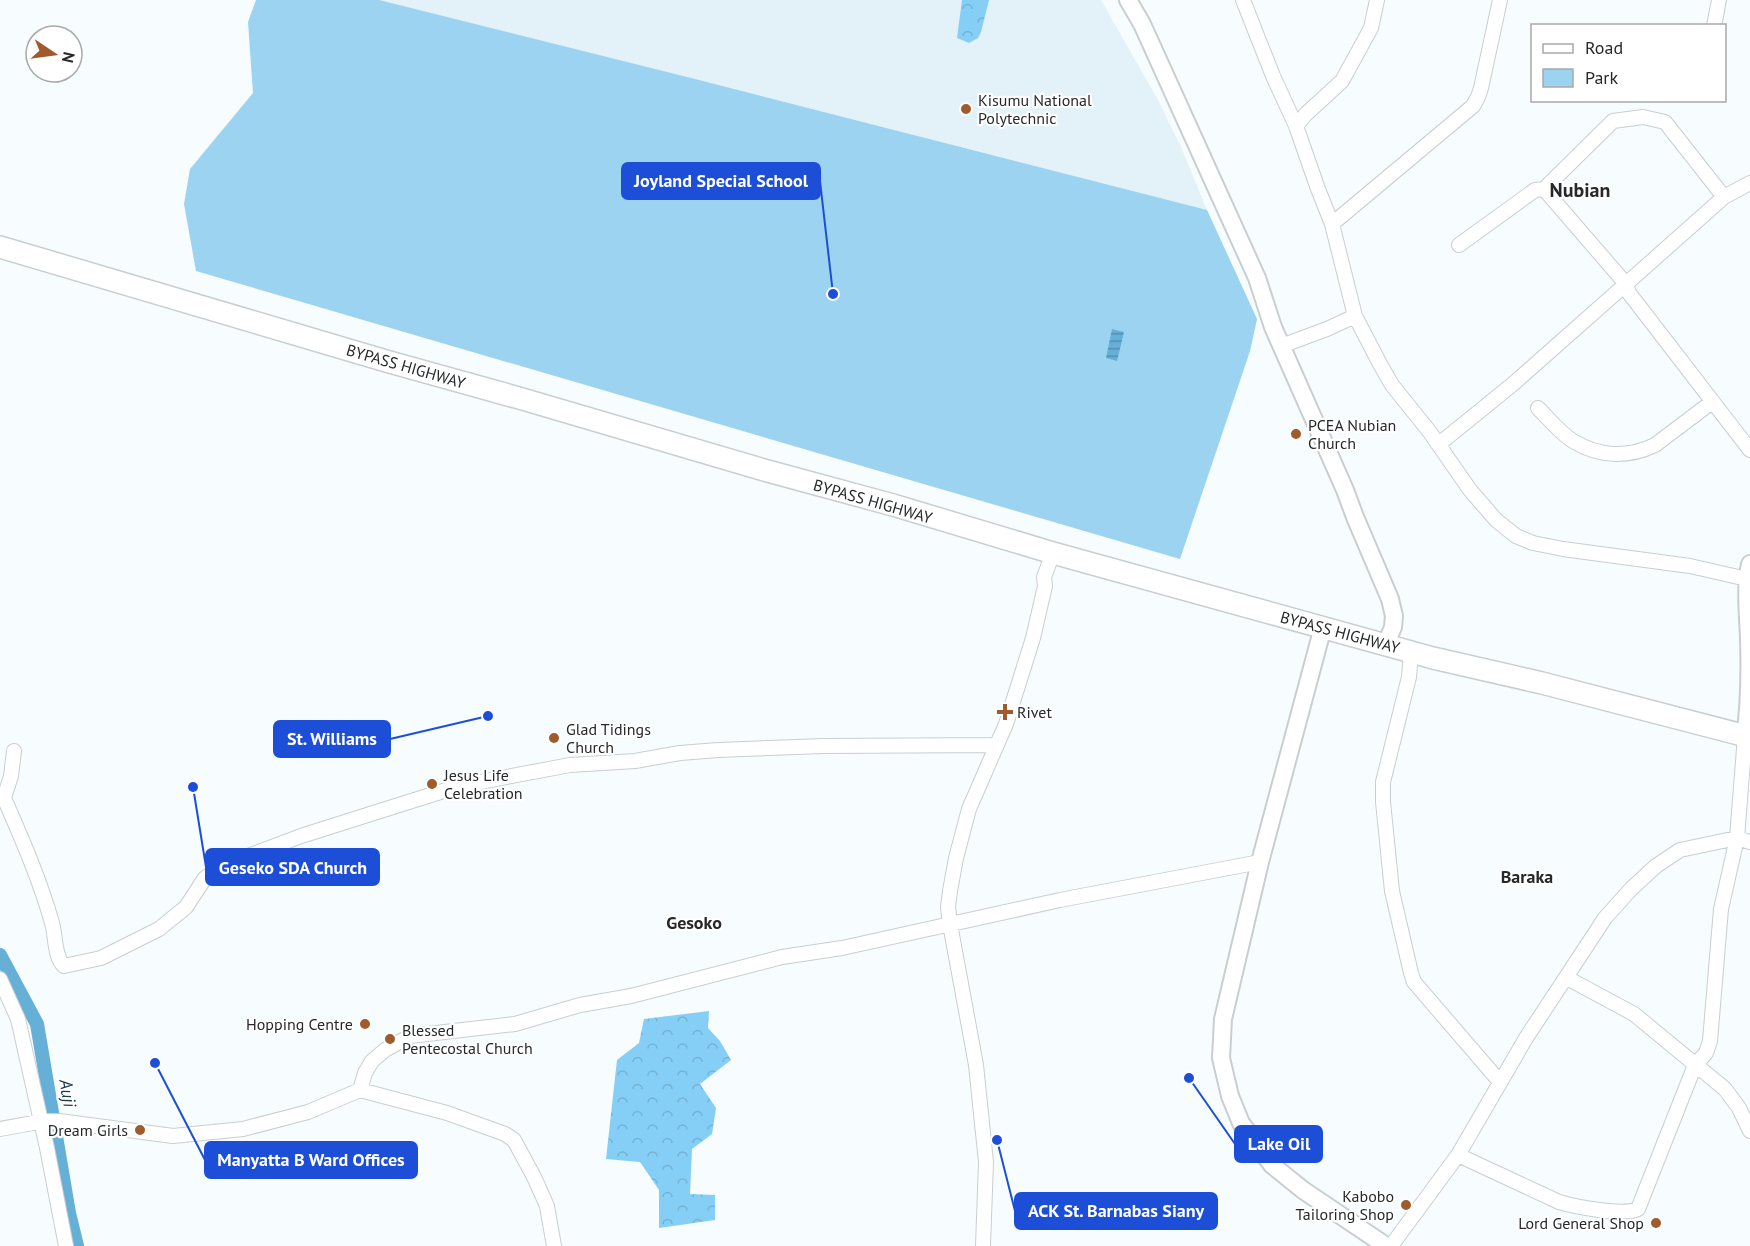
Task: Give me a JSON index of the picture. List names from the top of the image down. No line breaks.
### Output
{"streets":{"main road":["BYPASS HIGHWAY"]},"districts":["Nubian","Baraka","Gesoko"],"water":["Auji"],"places":{"other":["Kisumu National Polytechnic","Joyland Special School","PCEA Nubian Church","St. Williams","Glad Tidings Church","Jesus Life Celebration","Geseko SDA Church","Hopping Centre","Blessed Pentecostal Church","Manyatta B Ward Offices","Lake Oil","Dream Girls","ACK St. Barnabas Siany","Kabobo Tailoring Shop","Lord General Shop"],"health":["Rivet"]},"legend":["Road","Park"],"north":"right"}
